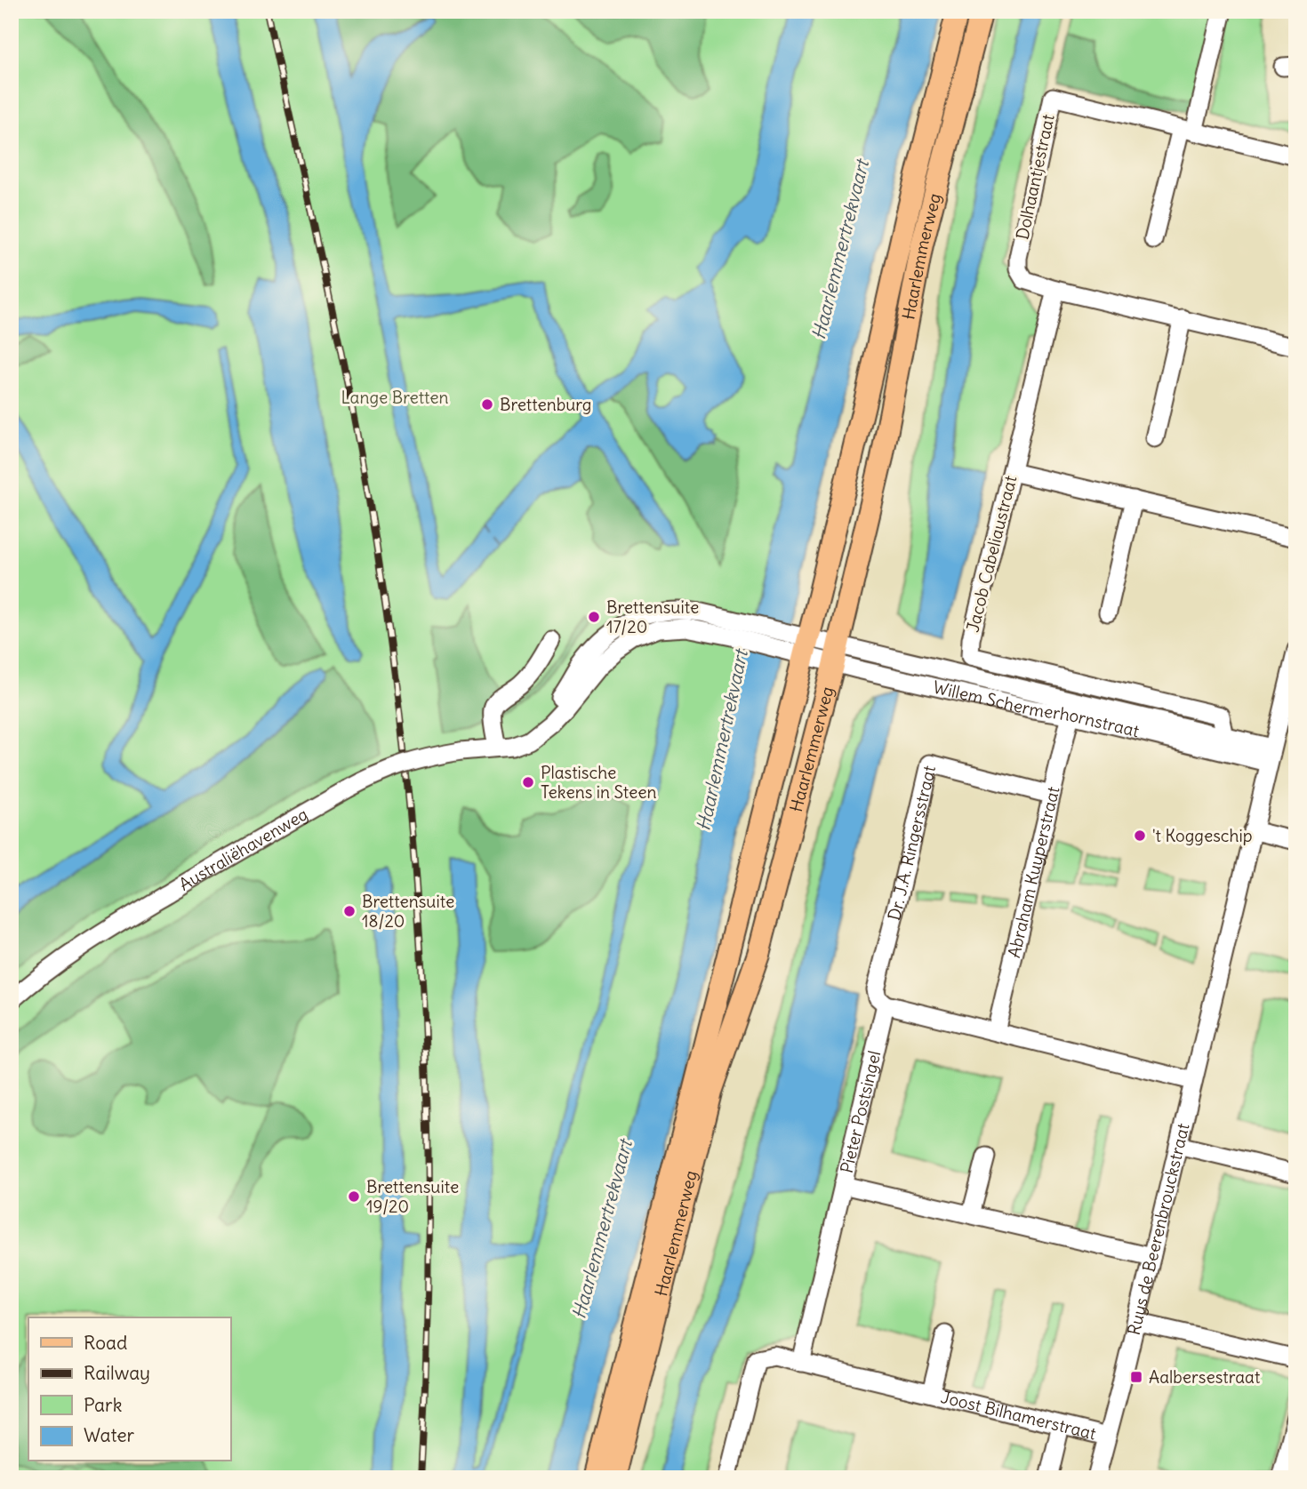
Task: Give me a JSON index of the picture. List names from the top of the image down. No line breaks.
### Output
{"streets":{"main road":["Haarlemmerweg"],"street":["Dolhaantjestraat","Jacob Cabeliaustraat","Willem Schermerhornstraat","Dr. J.A. Ringersstraat","Australiëhavenweg","Abraham Kuyperstraat","Pieter Postsingel","Ruys de Beerenbrouckstraat","Joost Bilhamerstraat"]},"crossings":[["Dolhaantjestraat","Jacob Cabeliaustraat"],["Haarlemmerweg","Willem Schermerhornstraat"],["Haarlemmerweg","Australiëhavenweg"],["Jacob Cabeliaustraat","Willem Schermerhornstraat"],["Willem Schermerhornstraat","Australiëhavenweg"],["Willem Schermerhornstraat","Abraham Kuyperstraat"],["Dr. J.A. Ringersstraat","Abraham Kuyperstraat"],["Dr. J.A. Ringersstraat","Pieter Postsingel"],["Pieter Postsingel","Joost Bilhamerstraat"],["Ruys de Beerenbrouckstraat","Joost Bilhamerstraat"]],"water":["Haarlemmertrekvaart"],"parks":["Lange Bretten"],"places":{"other":["Brettenburg","Brettensuite 17/20","Plastische Tekens in Steen","'t Koggeschip","Brettensuite 18/20","Brettensuite 19/20"],"transit":["Aalbersestraat"]},"legend":["Road","Railway","Park","Water"]}
